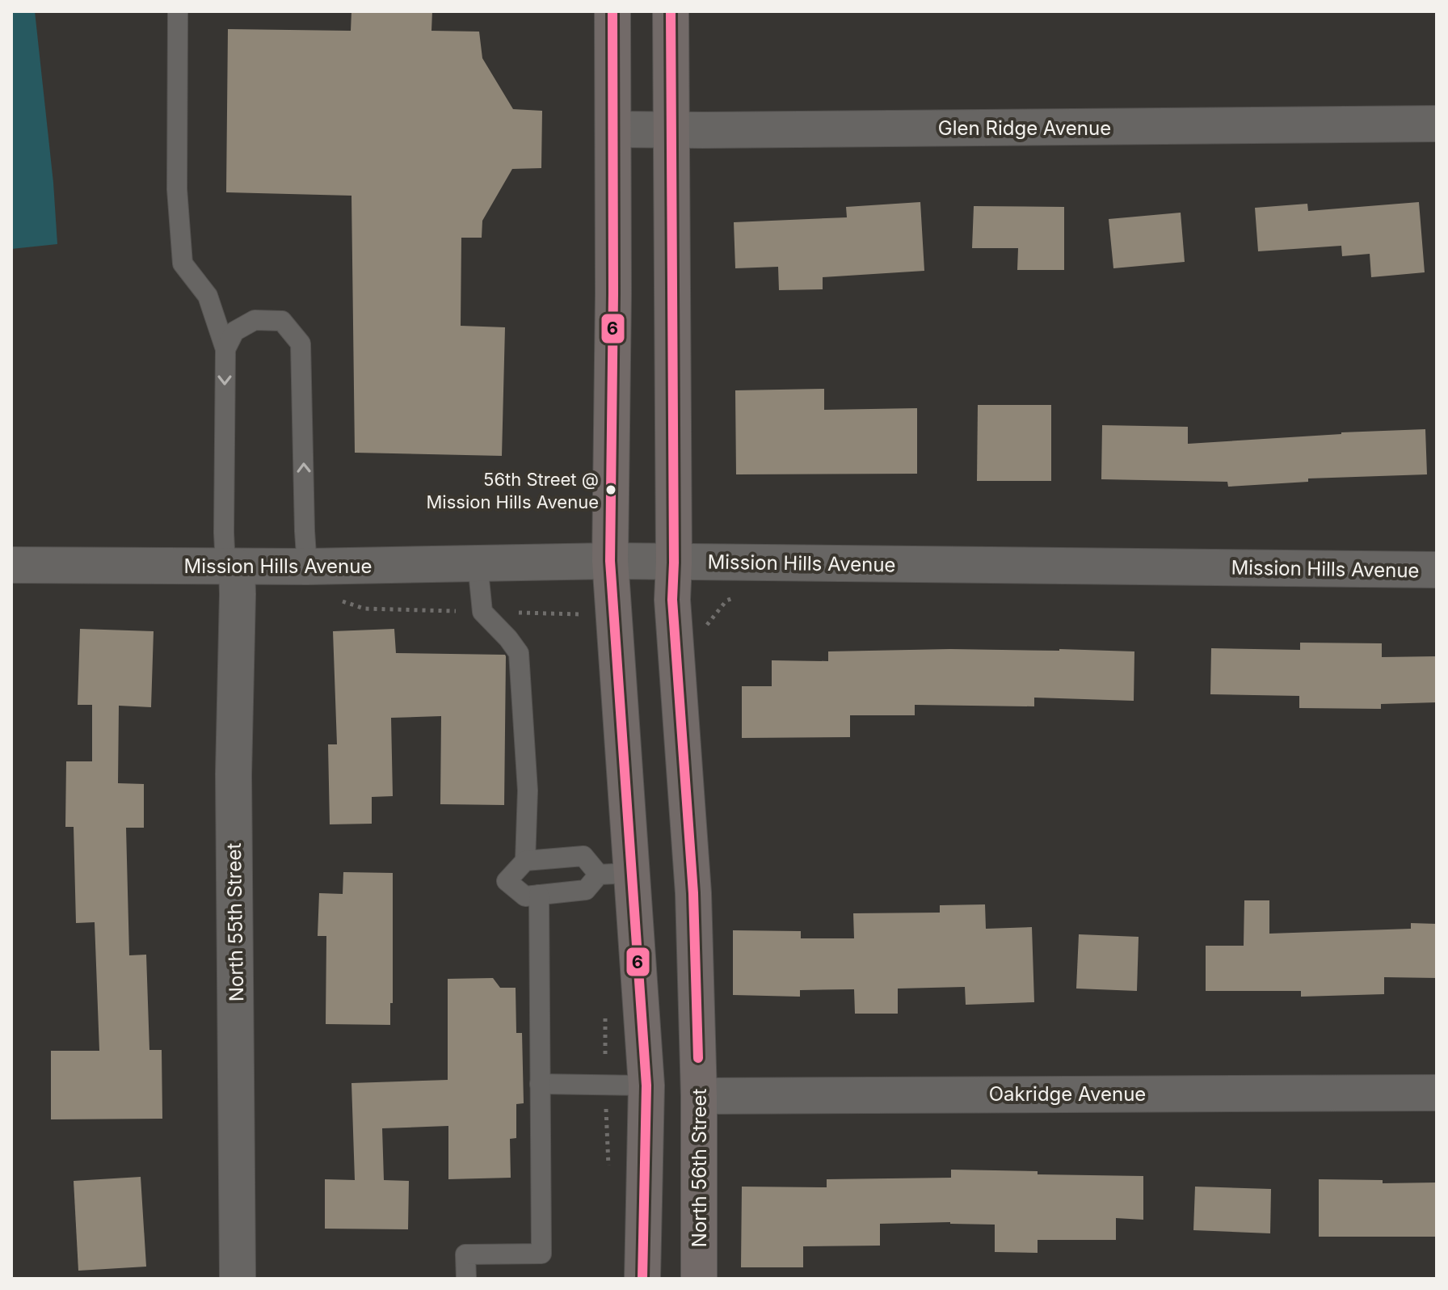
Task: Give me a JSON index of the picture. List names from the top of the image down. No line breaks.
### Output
{"streets":{"main road":["North 56th Street"],"street":["Glen Ridge Avenue","Mission Hills Avenue","North 55th Street","Oakridge Avenue"]},"crossings":[["Glen Ridge Avenue","North 56th Street"],["Mission Hills Avenue","North 55th Street"],["Mission Hills Avenue","North 56th Street"],["Oakridge Avenue","North 56th Street"]],"places":["56th Street @ Mission Hills Avenue"],"lines":["transit line 6"]}
